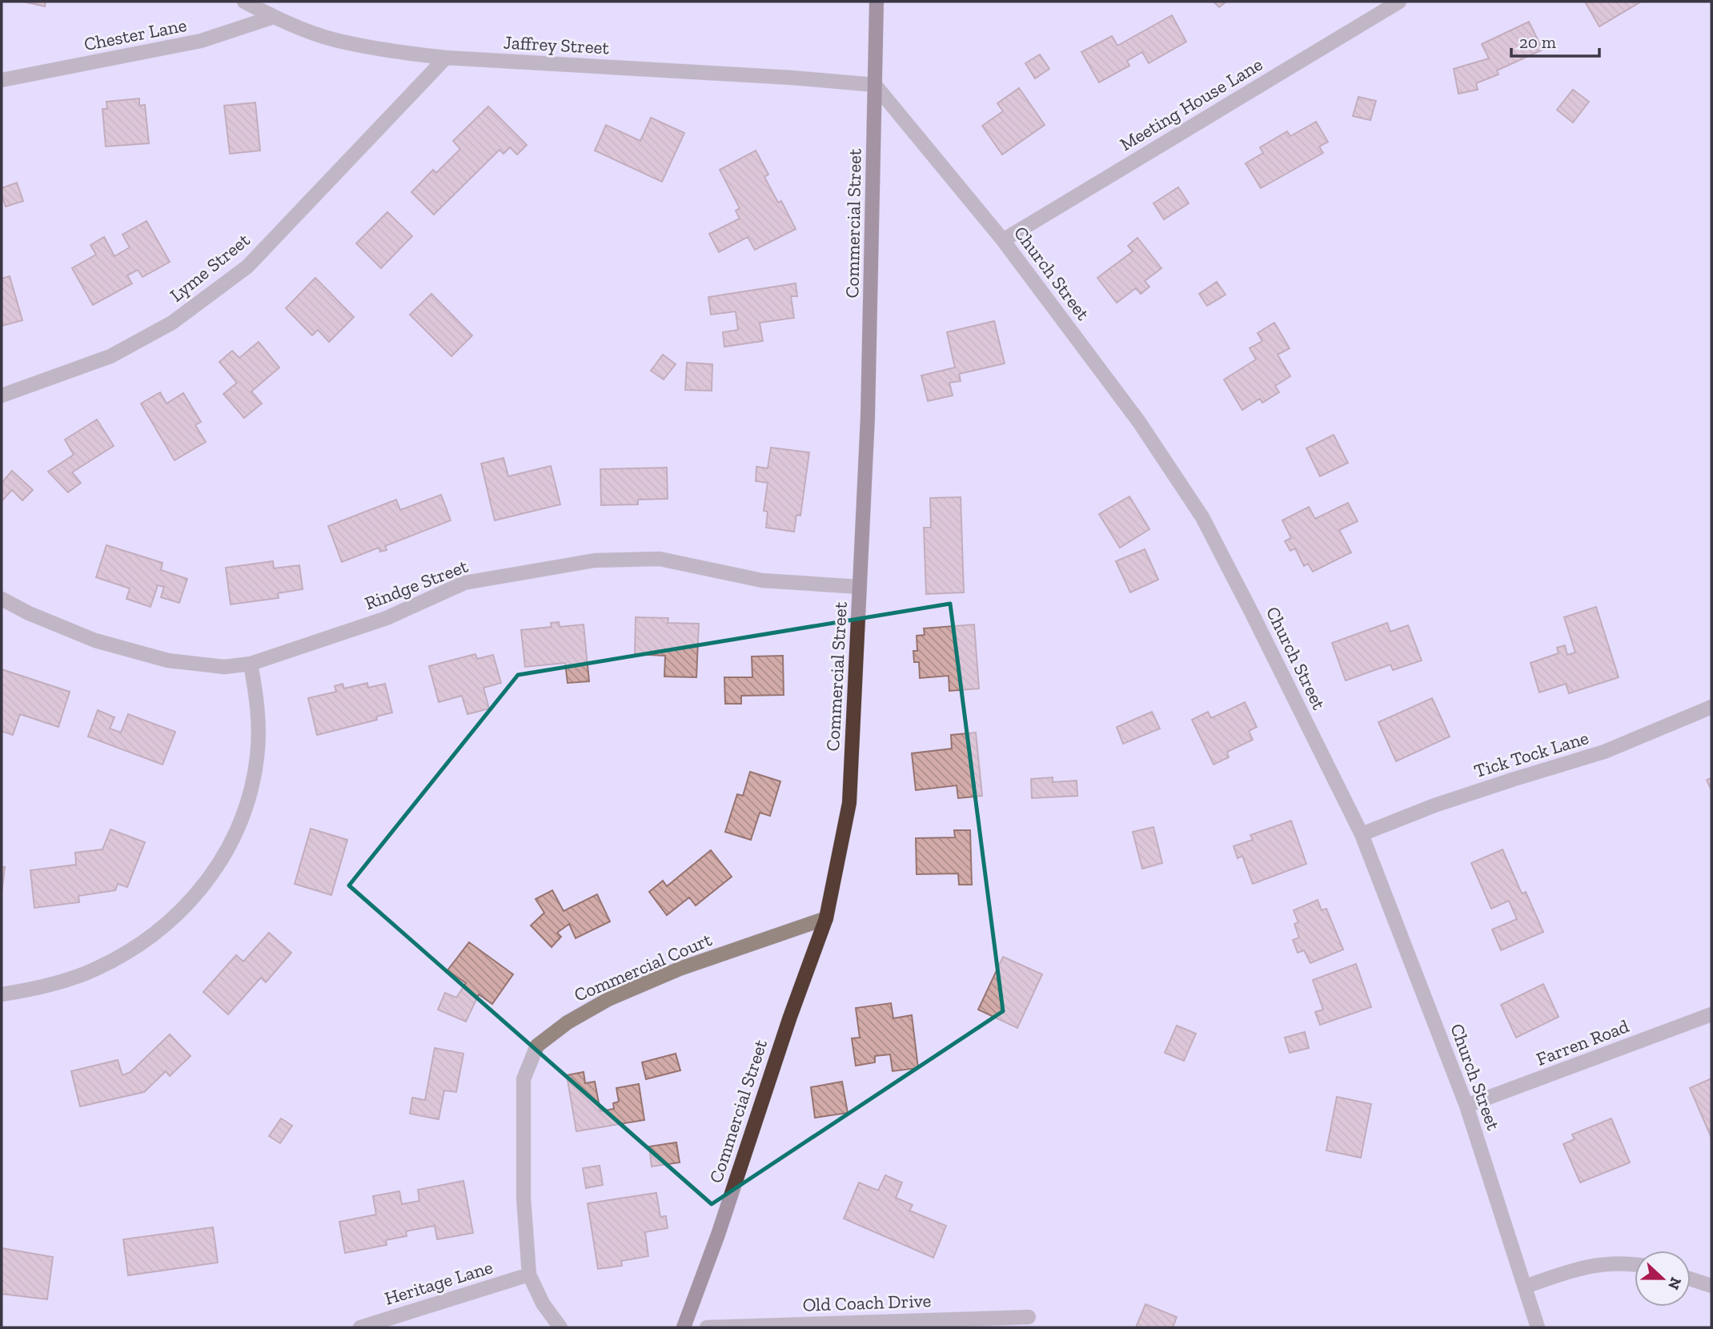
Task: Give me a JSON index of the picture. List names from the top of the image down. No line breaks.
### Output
{"streets":{"main road":["Commercial Street"],"street":["Chester Lane","Jaffrey Street","Meeting House Lane","Lyme Street","Church Street","Rindge Street","Tick Tock Lane","Commercial Court","Farren Road","Heritage Lane","Old Coach Drive"]},"crossings":[["Chester Lane","Jaffrey Street"],["Jaffrey Street","Commercial Street"],["Jaffrey Street","Lyme Street"],["Jaffrey Street","Church Street"],["Meeting House Lane","Church Street"],["Commercial Street","Church Street"],["Commercial Street","Rindge Street"],["Commercial Street","Commercial Court"],["Church Street","Tick Tock Lane"],["Church Street","Farren Road"],["Commercial Court","Heritage Lane"]],"scale_bar":"20 m","north":"right"}
